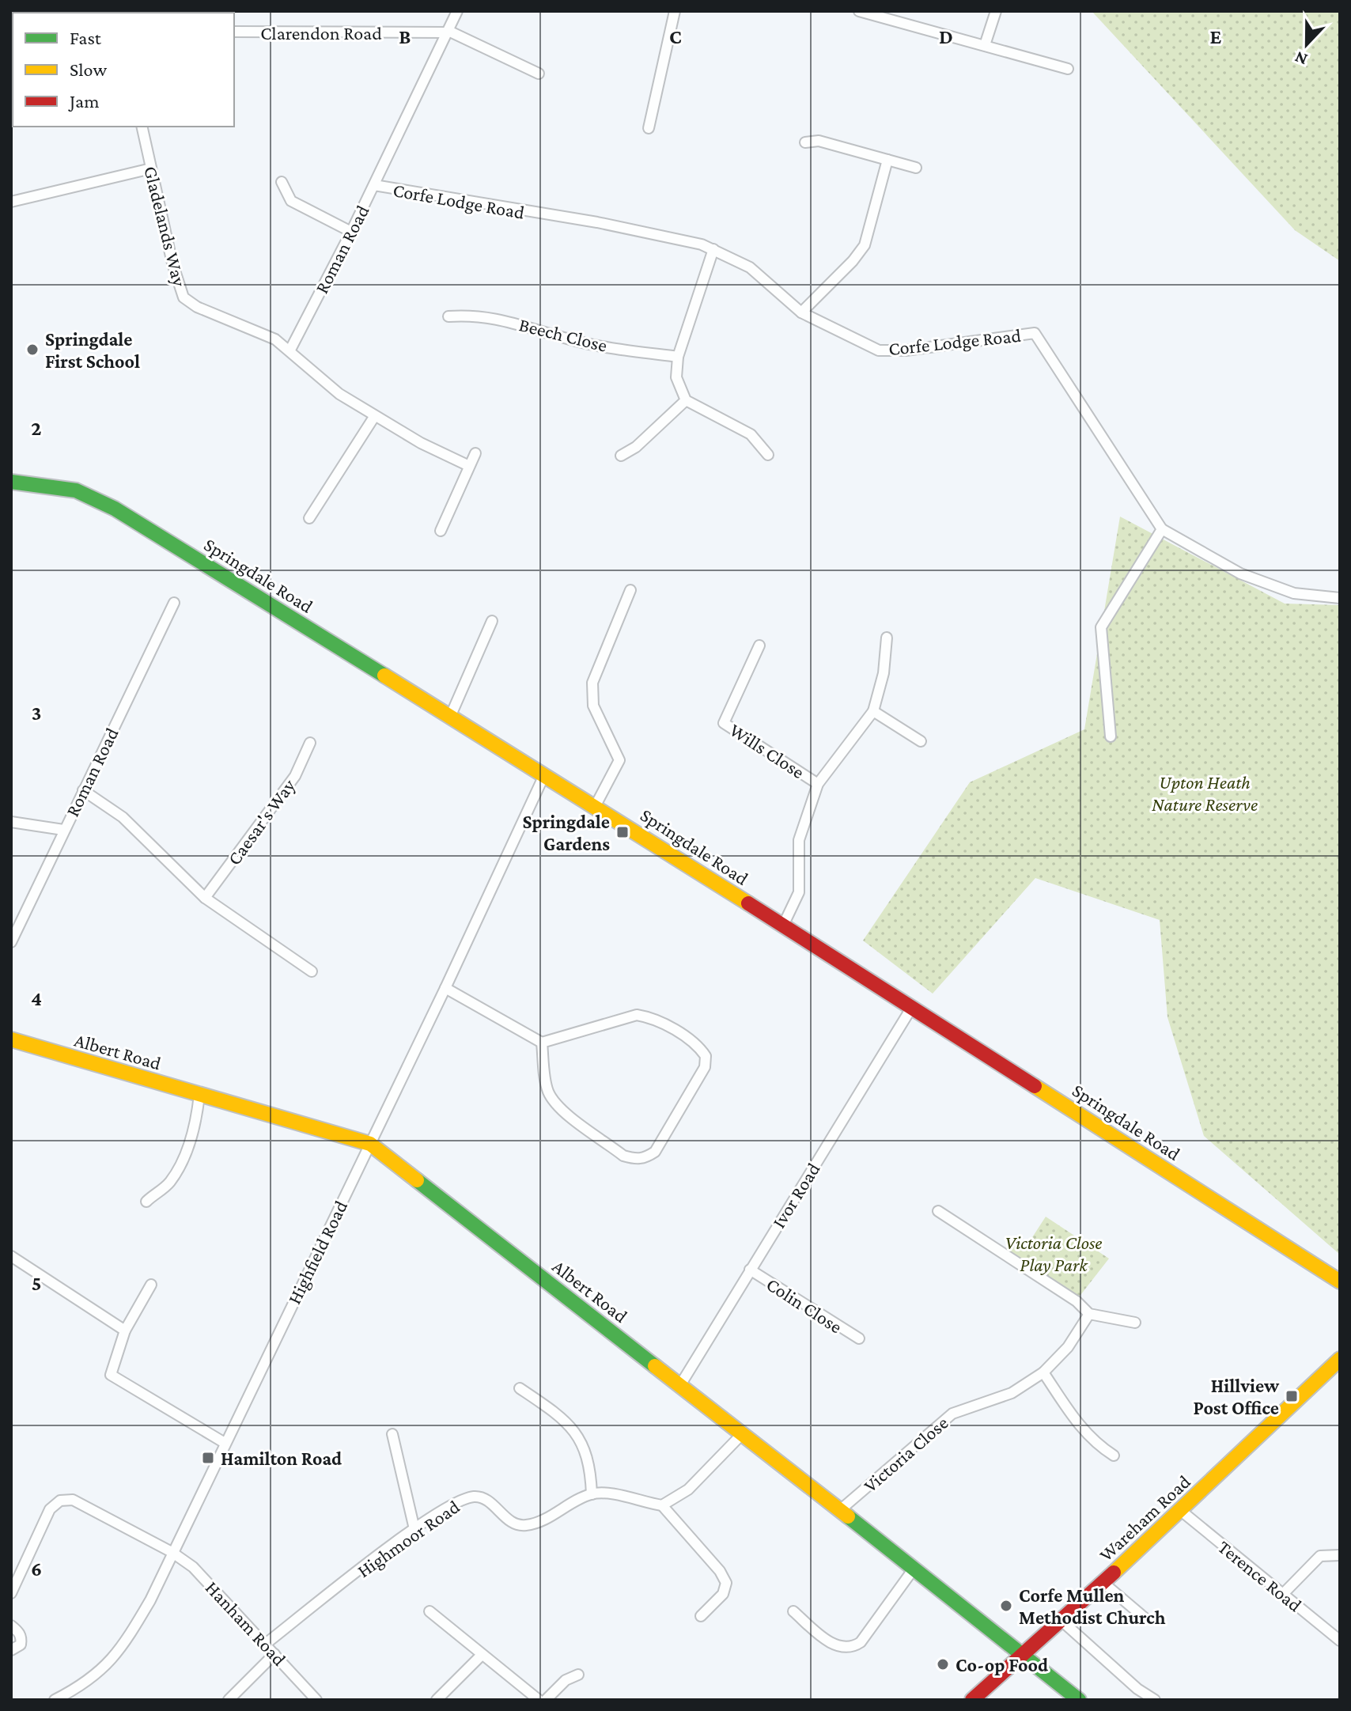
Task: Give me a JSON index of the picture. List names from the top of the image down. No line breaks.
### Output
{"streets":{"street":["Clarendon Road","Corfe Lodge Road","Gladelands Way","Roman Road","Beech Close","Springdale Road","Wills Close","Caesar's Way","Albert Road","Ivor Road","Highfield Road","Colin Close","Victoria Close","Wareham Road","Highmoor Road","Terence Road","Hanham Road"]},"crossings":[["Clarendon Road","Roman Road"],["Corfe Lodge Road","Roman Road"],["Gladelands Way","Roman Road"],["Springdale Road","Ivor Road"],["Springdale Road","Highfield Road"],["Albert Road","Ivor Road"],["Albert Road","Highfield Road"],["Albert Road","Victoria Close"],["Albert Road","Wareham Road"],["Ivor Road","Colin Close"],["Highfield Road","Hanham Road"],["Wareham Road","Terence Road"],["Highmoor Road","Hanham Road"]],"parks":["Upton Heath Nature Reserve","Victoria Close Play Park"],"places":{"other":["Springdale First School","Corfe Mullen Methodist Church","Co-op Food"],"transit":["Springdale Gardens","Hillview Post Office","Hamilton Road"]},"legend":["Fast","Slow","Jam"],"north":"bottom","grid":{"columns":["B","C","D","E"],"rows":["2","3","4","5","6"]}}
